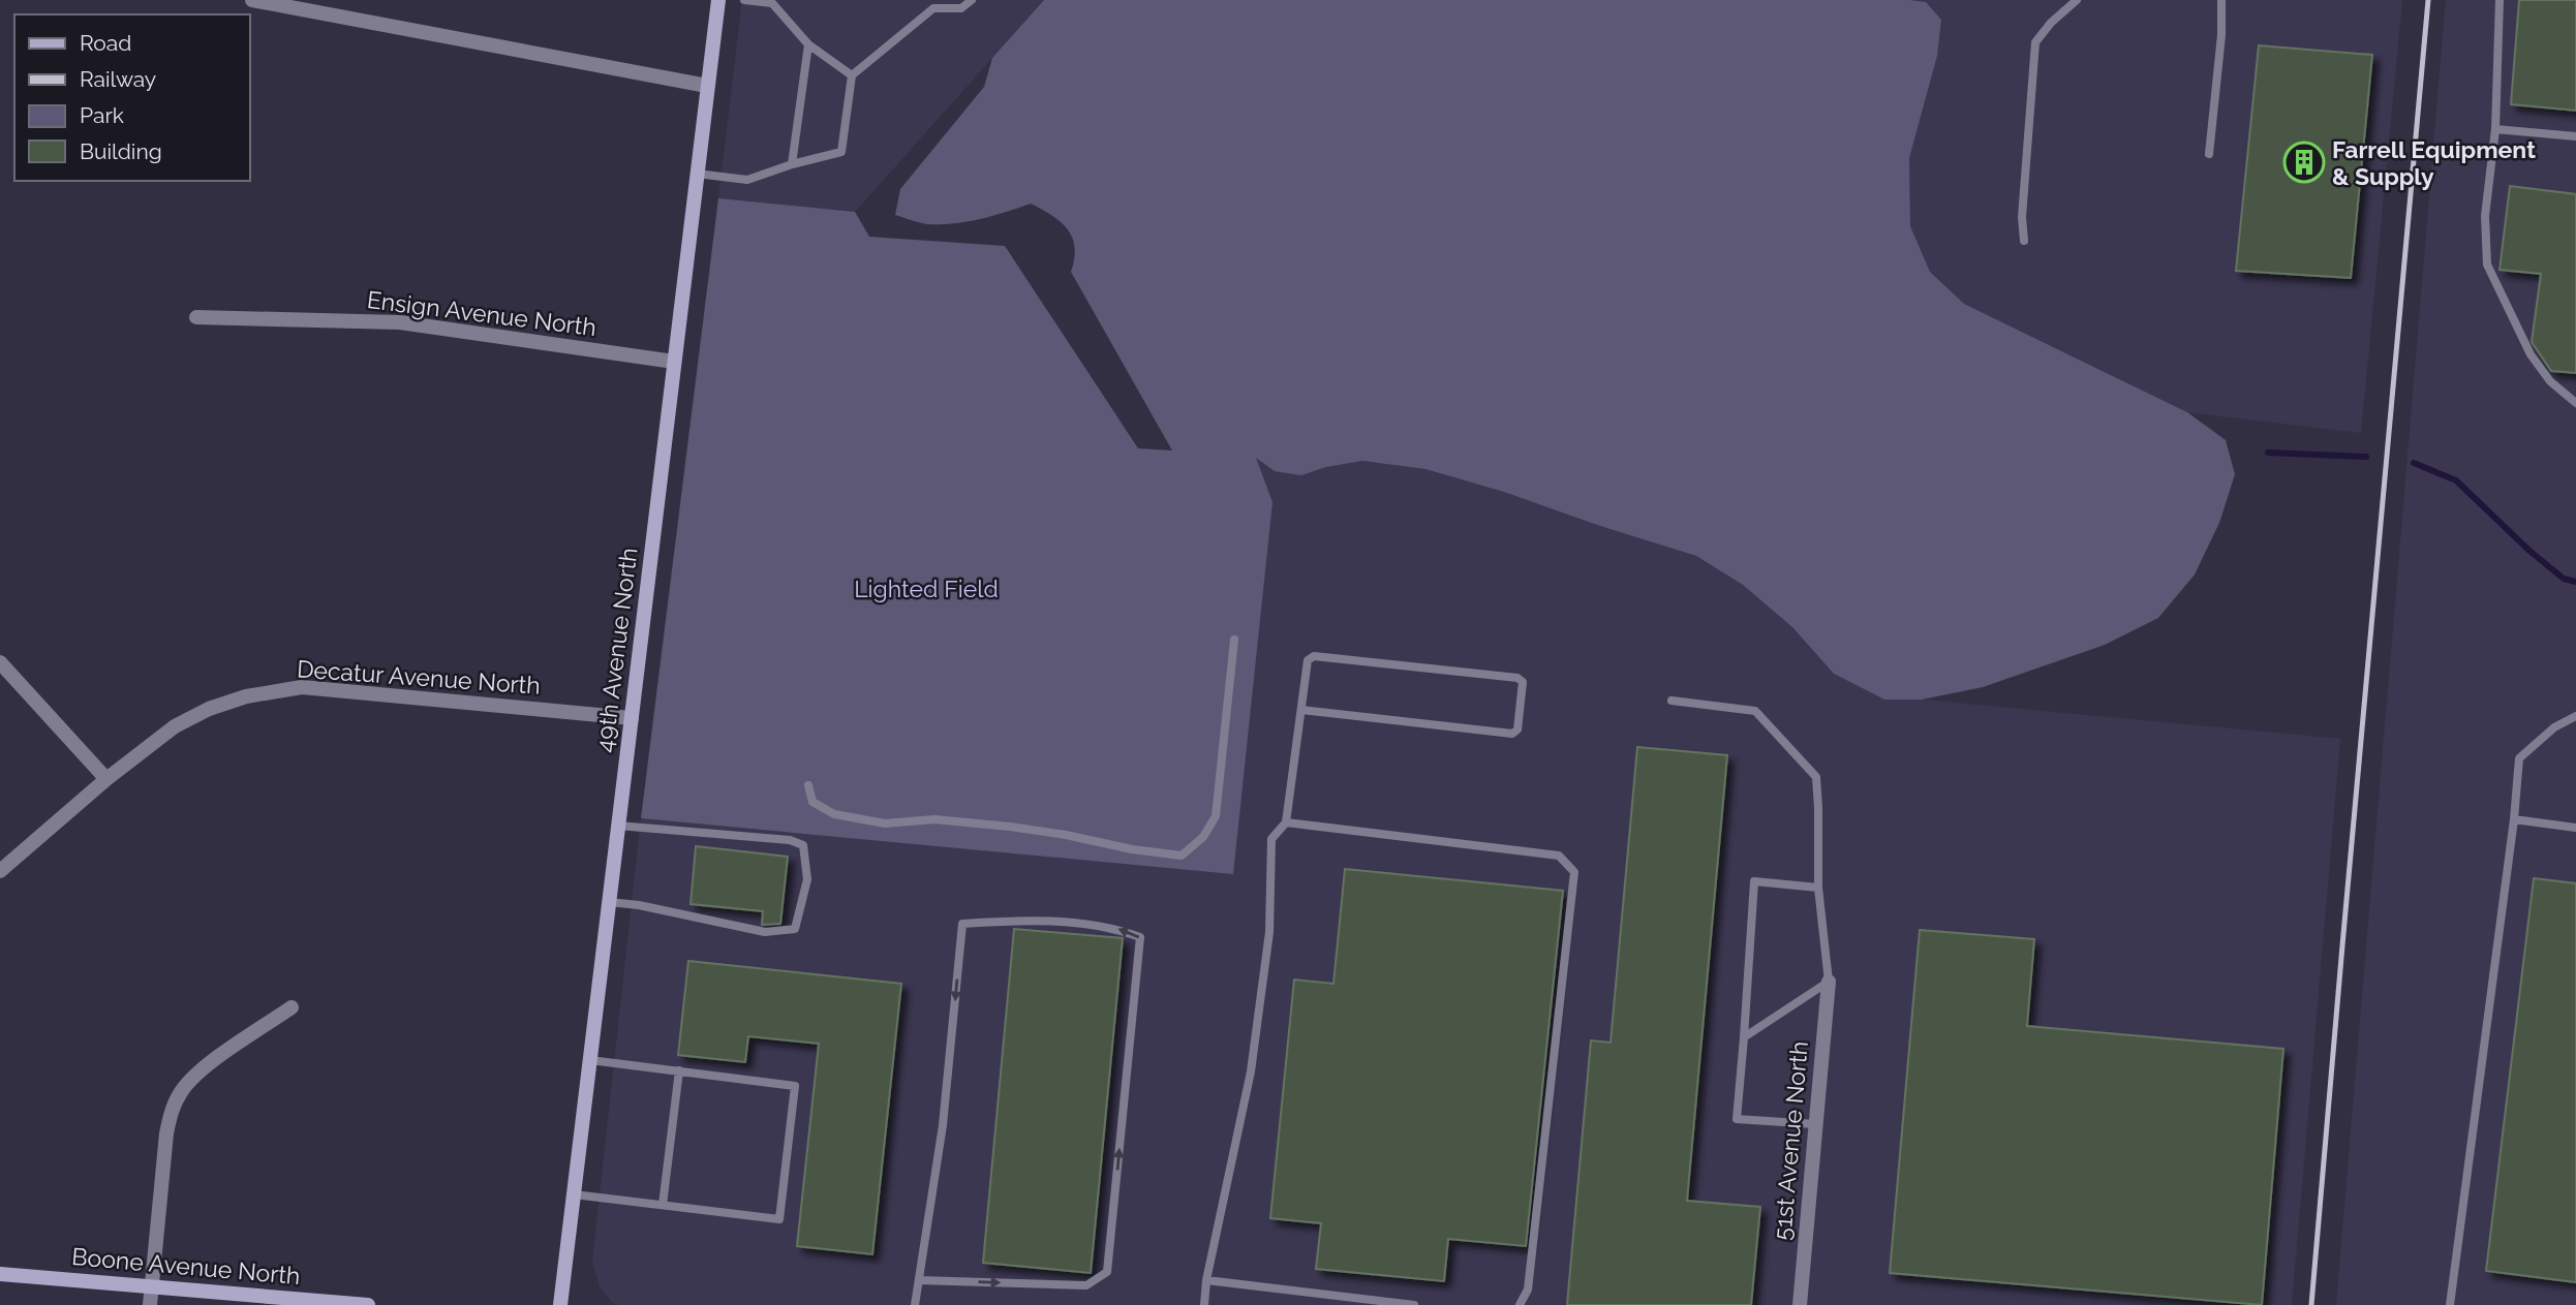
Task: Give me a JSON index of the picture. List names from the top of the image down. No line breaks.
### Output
{"streets":{"street":["Ensign Avenue North","49th Avenue North","Decatur Avenue North","51st Avenue North","Boone Avenue North"]},"crossings":[["Ensign Avenue North","49th Avenue North"],["49th Avenue North","Decatur Avenue North"]],"parks":["Lighted Field"],"places":{"building":["Farrell Equipment & Supply"]},"legend":["Road","Railway","Park","Building"]}
